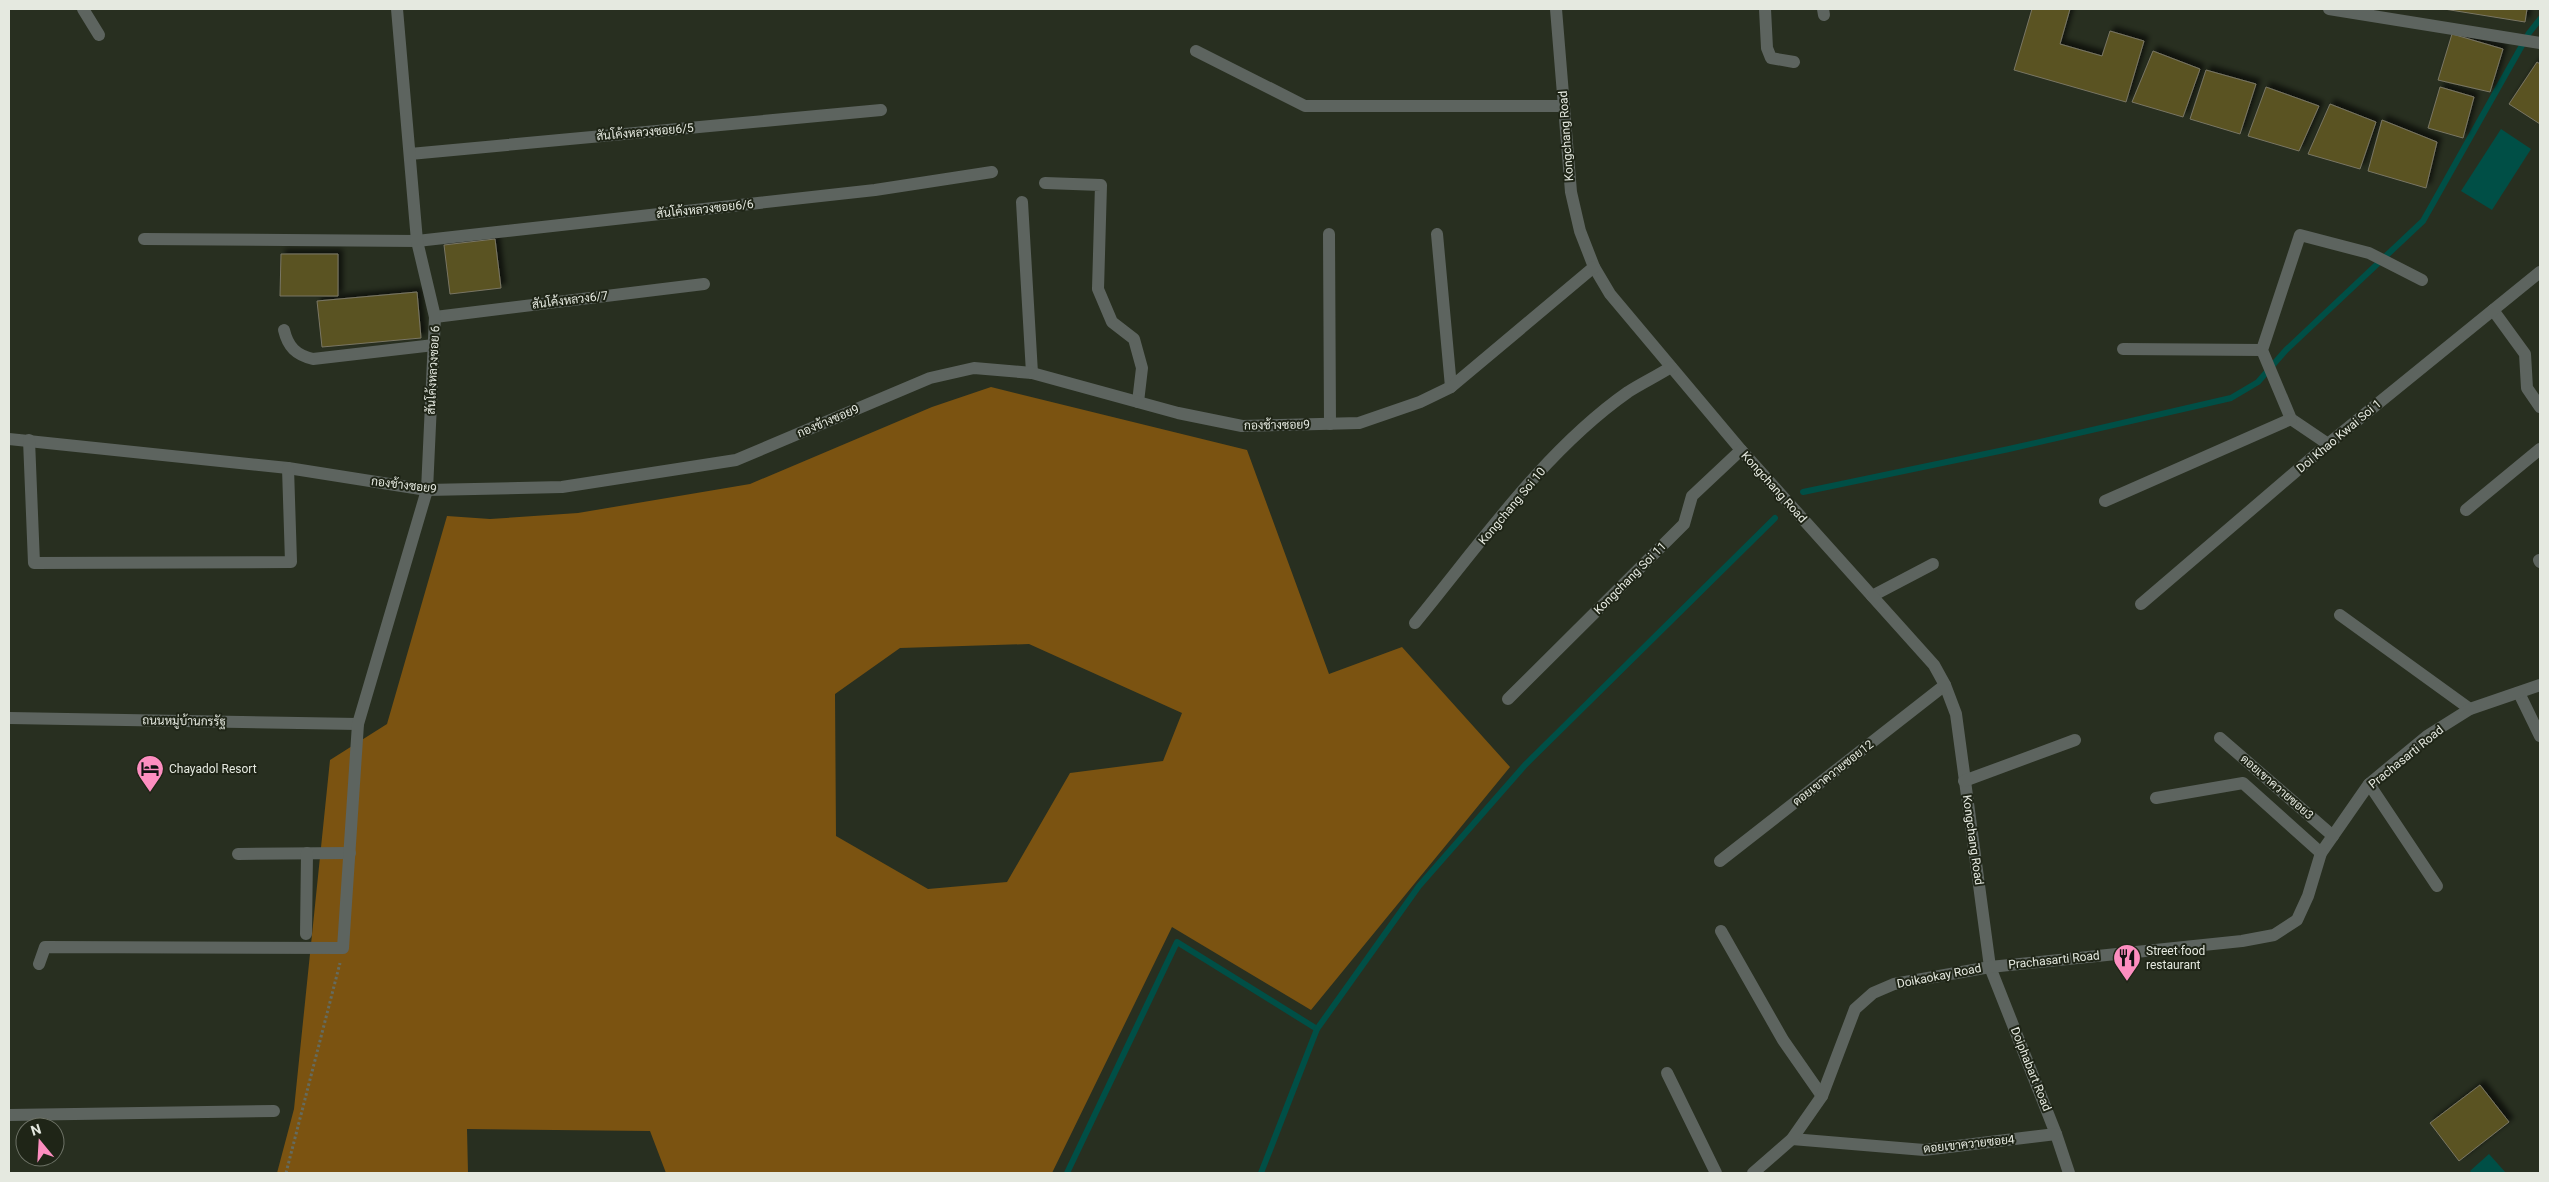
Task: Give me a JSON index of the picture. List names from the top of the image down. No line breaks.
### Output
{"streets":{"street":["สันโค้งหลวงซอย6/5","Kongchang Road","สันโค้งหลวงซอย6/6","สันโค้งหลวง6/7","สันโค้งหลวงซอย 6","กองช้างซอย9","Doi Khao Kwai Soi 1","Kongchang Soi 10","Kongchang Soi 11","ถนนหมู่บ้านกรรัฐ","Prachasarti Road","ดอยเขาควายซอย12","ดอยเขาควายซอย3","Doikaokay Road","Doiphabart Road","ดอยเขาควายซอย4"]},"crossings":[["สันโค้งหลวงซอย6/5","สันโค้งหลวงซอย 6"],["Kongchang Road","กองช้างซอย9"],["Kongchang Road","Kongchang Soi 10"],["Kongchang Road","Kongchang Soi 11"],["Kongchang Road","Prachasarti Road"],["Kongchang Road","ดอยเขาควายซอย12"],["Kongchang Road","Doikaokay Road"],["Kongchang Road","Doiphabart Road"],["สันโค้งหลวงซอย6/6","สันโค้งหลวงซอย 6"],["สันโค้งหลวง6/7","สันโค้งหลวงซอย 6"],["สันโค้งหลวงซอย 6","กองช้างซอย9"],["สันโค้งหลวงซอย 6","ถนนหมู่บ้านกรรัฐ"],["Prachasarti Road","ดอยเขาควายซอย3"],["Prachasarti Road","Doikaokay Road"],["Prachasarti Road","Doiphabart Road"],["Doikaokay Road","Doiphabart Road"],["Doikaokay Road","ดอยเขาควายซอย4"],["Doiphabart Road","ดอยเขาควายซอย4"]],"places":{"hotel":["Chayadol Resort"],"restaurant":["Street food restaurant"]},"north":"top"}
